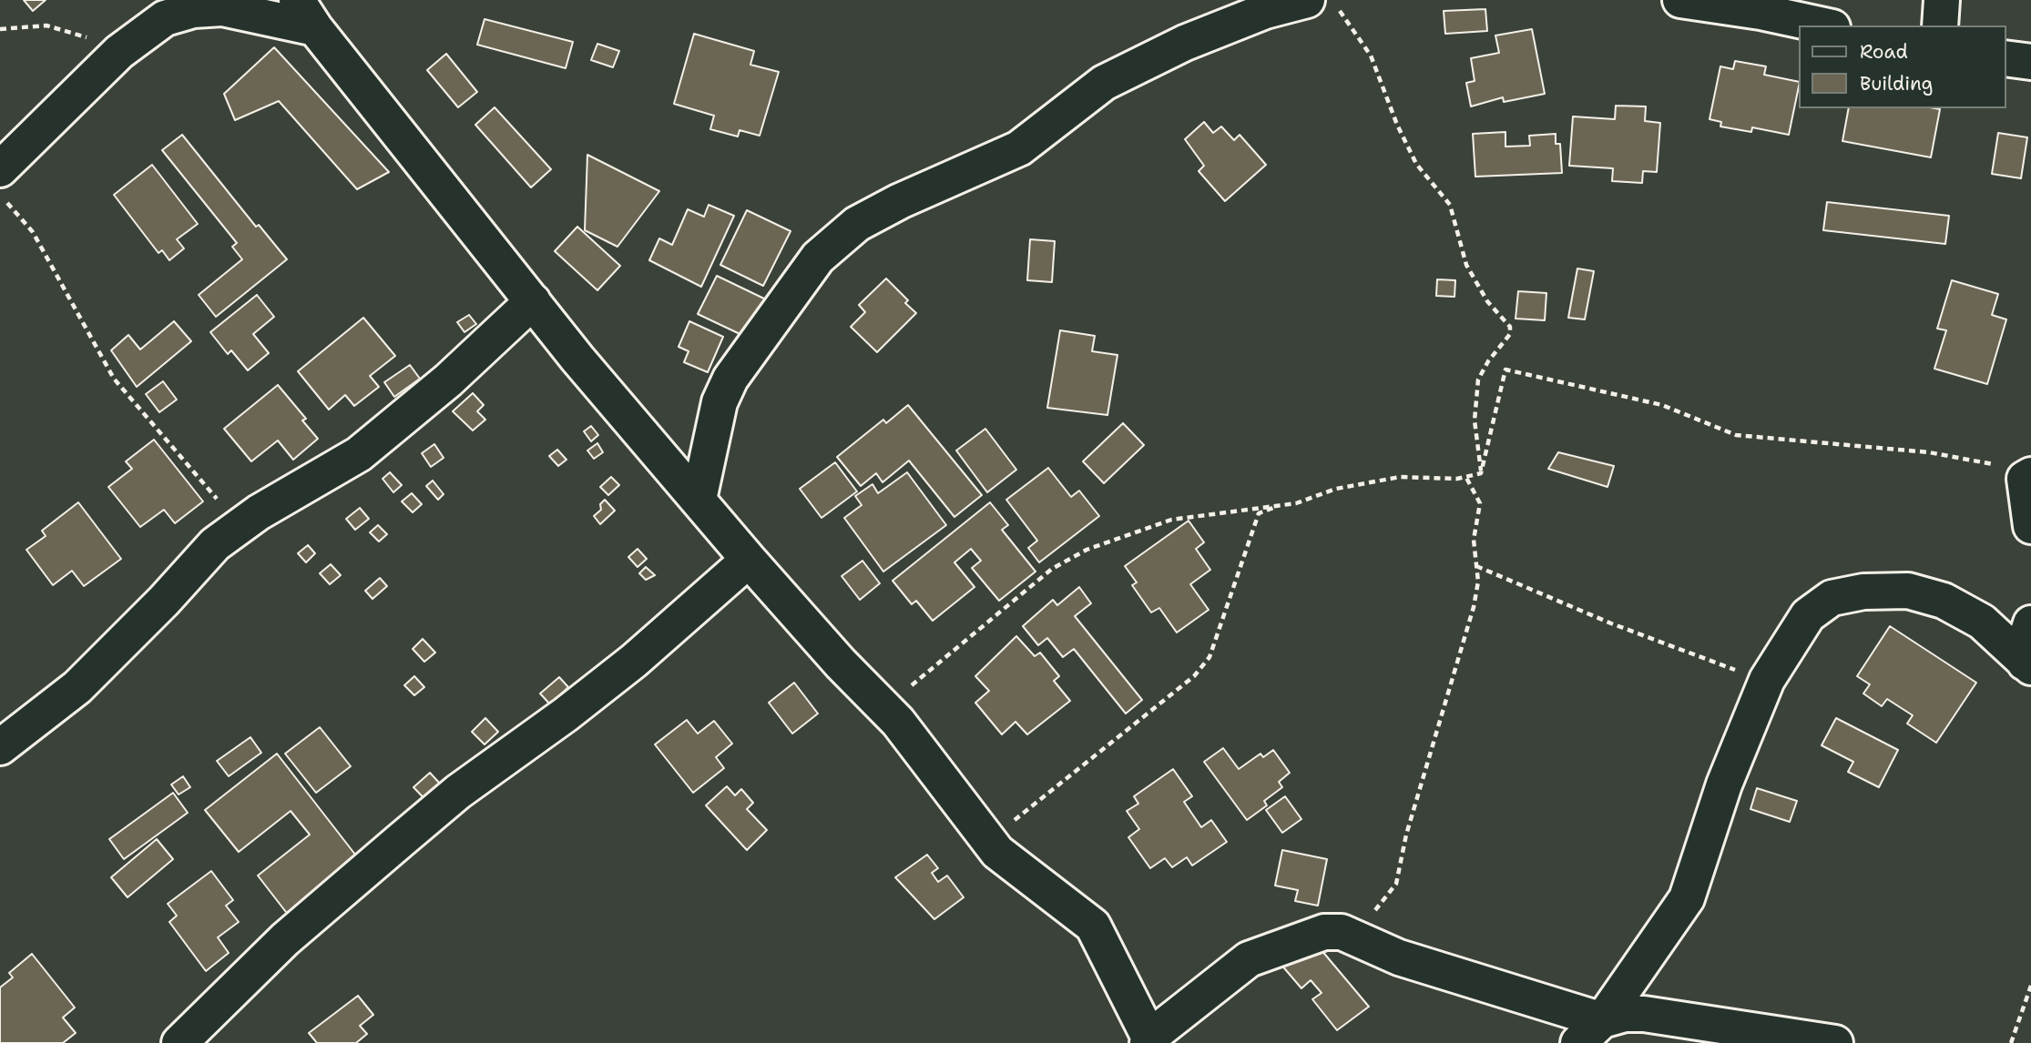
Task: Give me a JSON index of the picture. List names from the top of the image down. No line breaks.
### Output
{"legend":["Road","Building"]}
